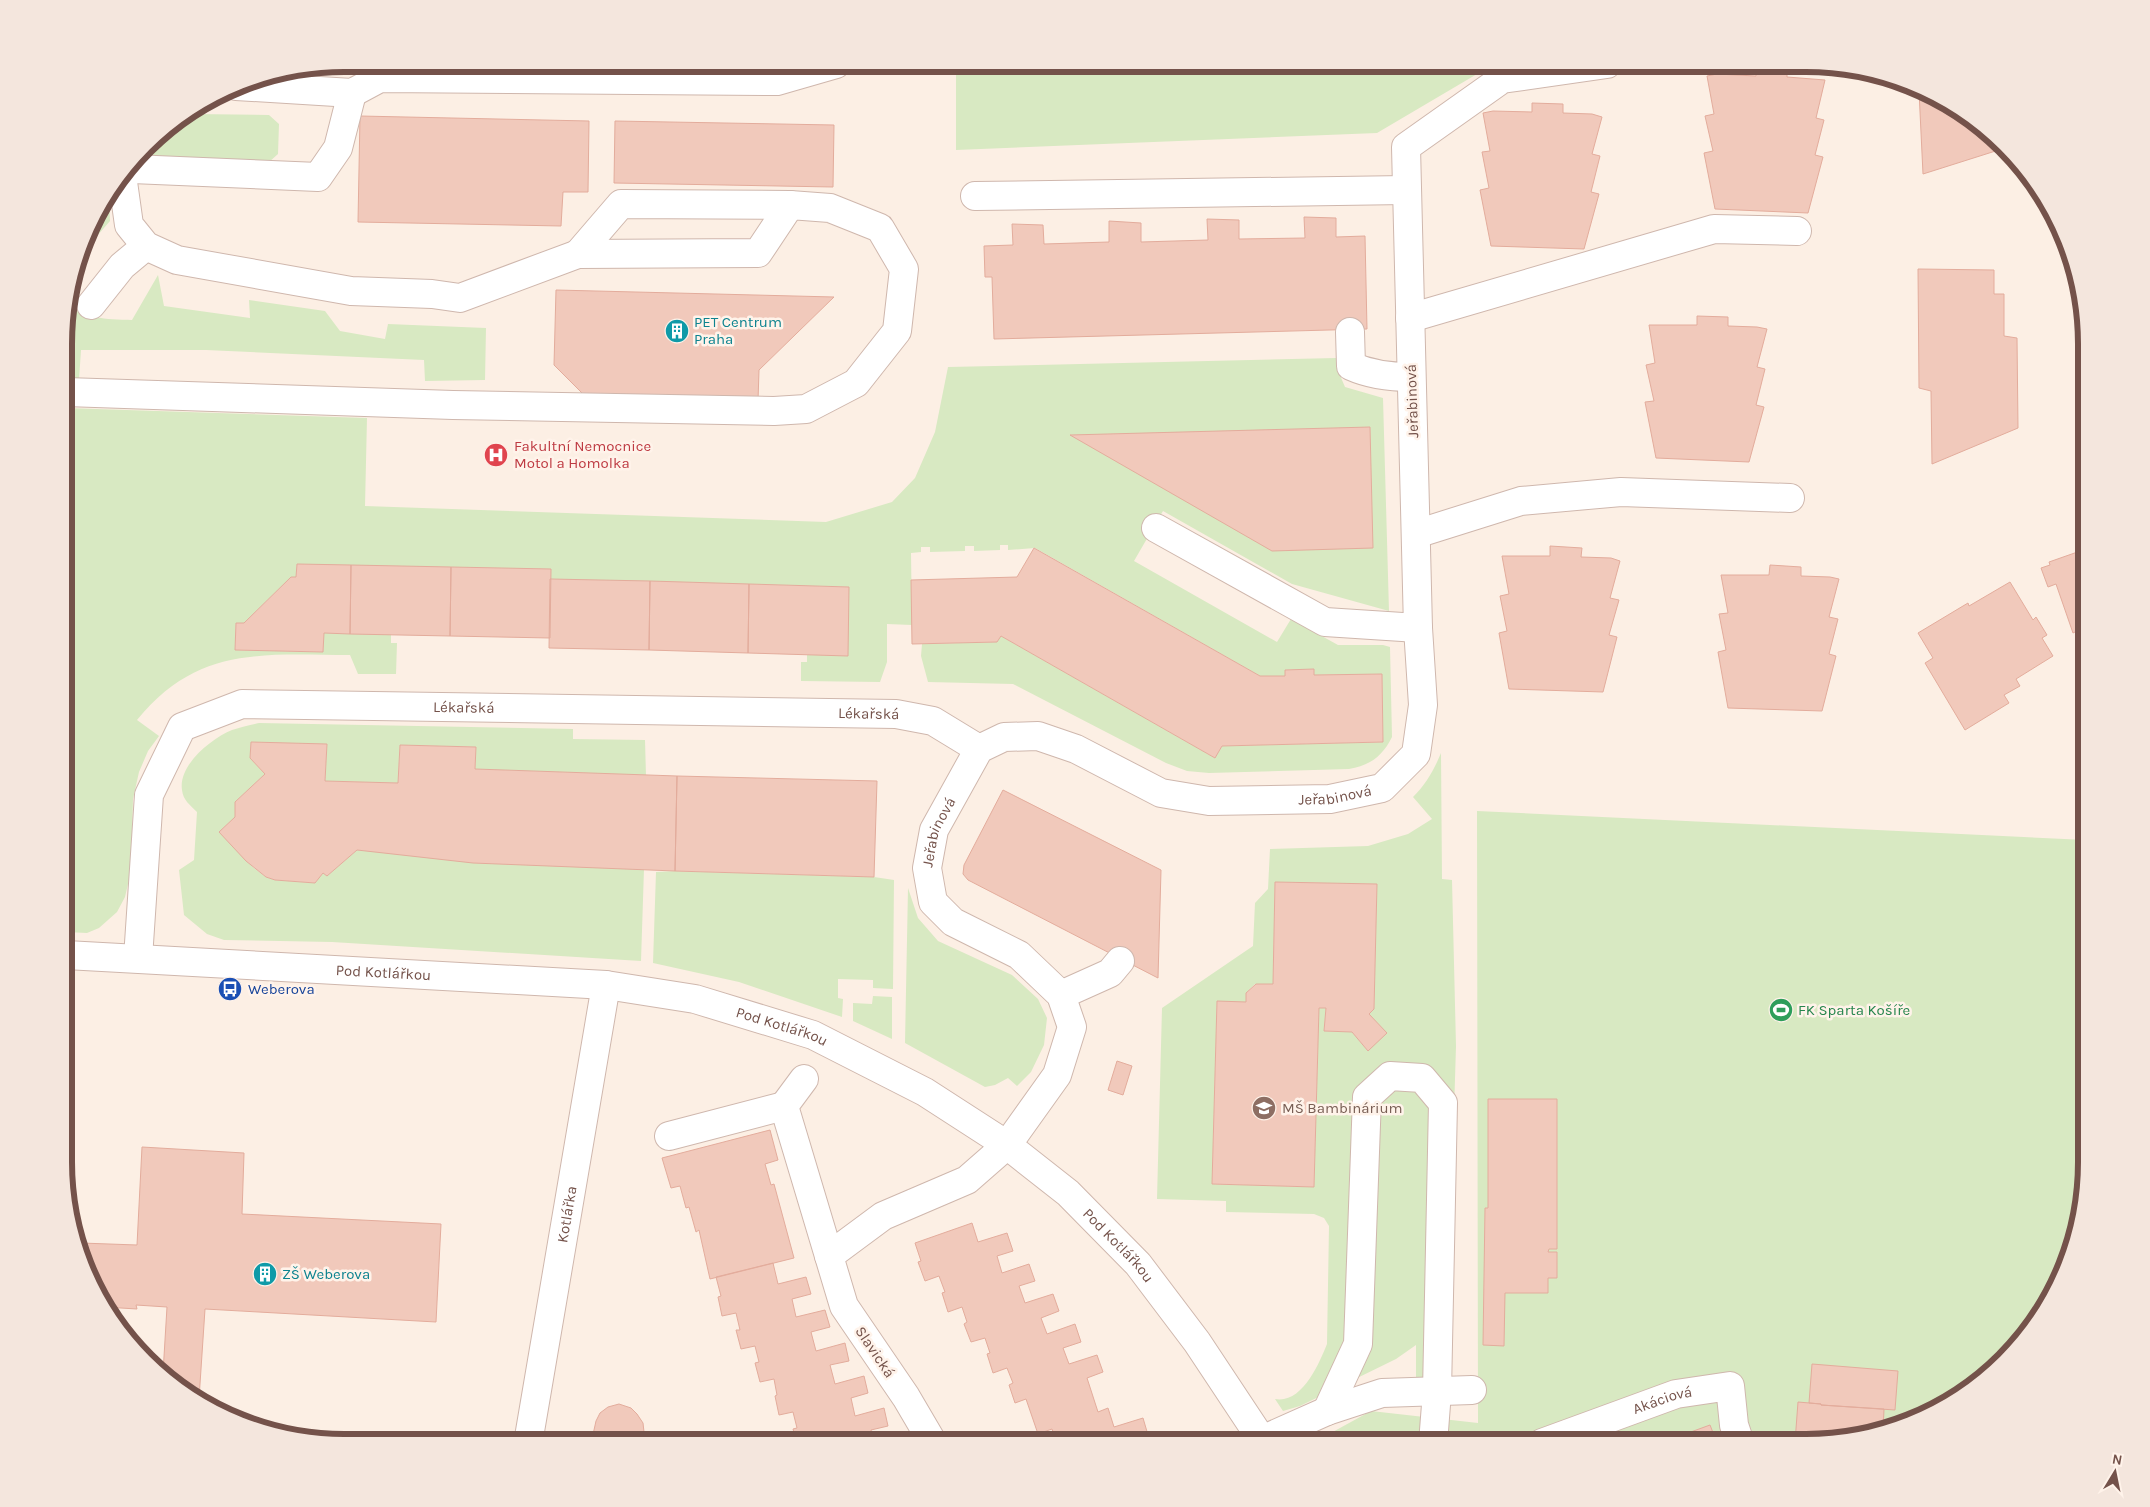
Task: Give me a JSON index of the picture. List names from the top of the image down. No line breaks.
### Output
{"streets":{"street":["Jeřabinová","Lékařská","Pod Kotlářkou","Kotlářka","Slavická","Akáciová"]},"crossings":[["Jeřabinová","Lékařská"],["Jeřabinová","Pod Kotlářkou"],["Lékařská","Pod Kotlářkou"],["Pod Kotlářkou","Kotlářka"]],"places":{"building":["PET Centrum Praha","ZŠ Weberova"],"hospital":["Fakultní Nemocnice Motol a Homolka"],"bus stop":["Weberova"],"sports":["FK Sparta Košíře"],"school or university":["MŠ Bambinárium"]},"north":"top"}
